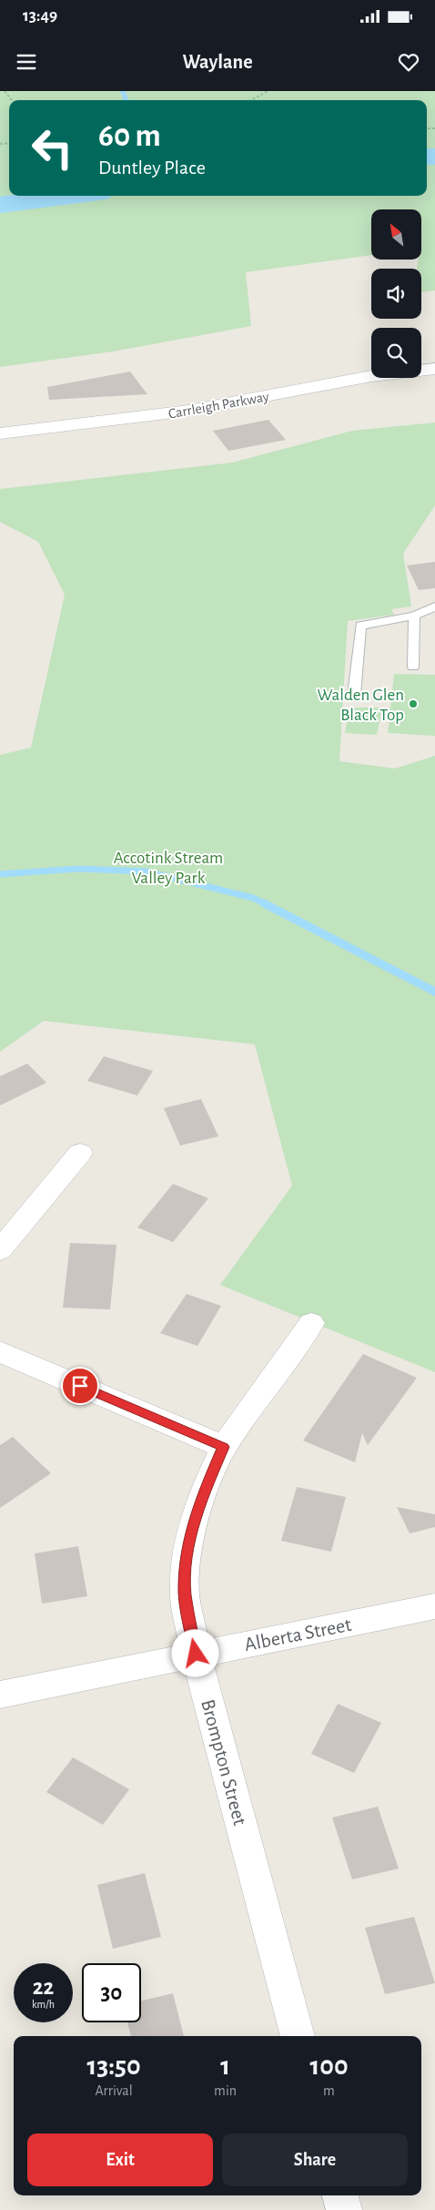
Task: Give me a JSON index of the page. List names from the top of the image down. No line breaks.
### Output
{"streets":{"street":["Carrleigh Parkway","Alberta Street","Brompton Street"]},"crossings":[["Alberta Street","Brompton Street"]],"parks":["Accotink Stream Valley Park"],"places":["Walden Glen Black Top"],"north":"top left","page":{"status":"13:49","header":"Waylane","turn":["60 m","Duntley Place"],"speed":"22 km/h","limit":"30","eta":["13:50","Arrival","1","min","100","m"],"buttons":["Exit","Share"]}}
